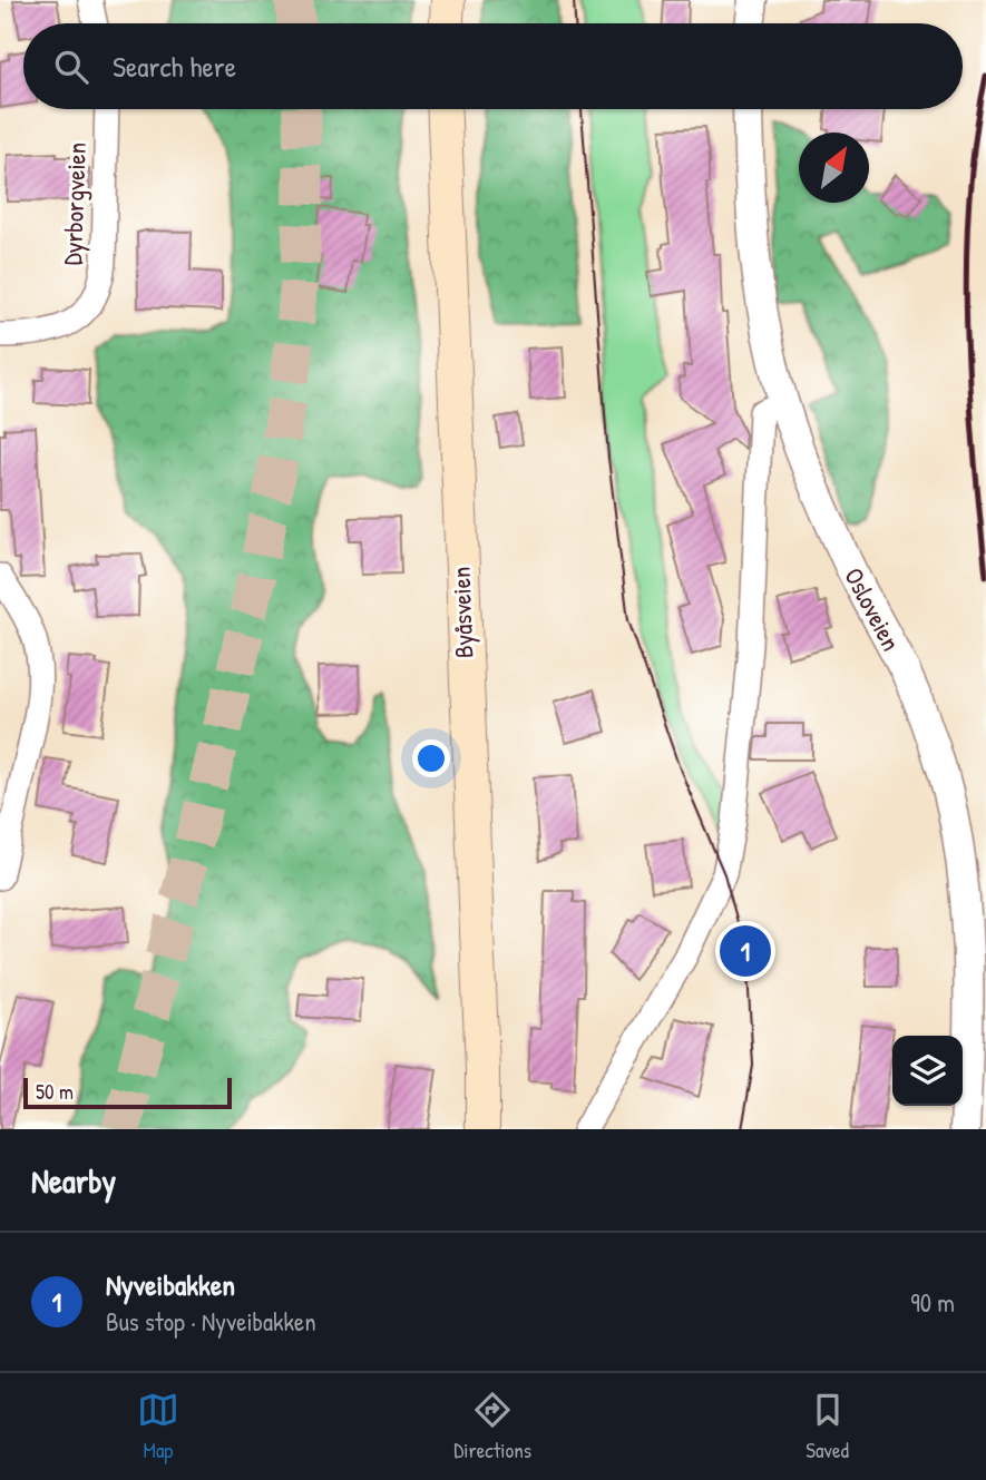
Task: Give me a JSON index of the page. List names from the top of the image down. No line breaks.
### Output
{"streets":{"main road":["Byåsveien"],"street":["Dyrborgveien","Osloveien"]},"scale_bar":"50 m","north":"top right","page":{"search":"Search here","pins":"1","scale":"50 m","heading":"Nearby","list":[{"mark":"1","name":"Nyveibakken","note":"Bus stop · Nyveibakken","value":"90 m"}],"nav":["Map","Directions","Saved"]}}
